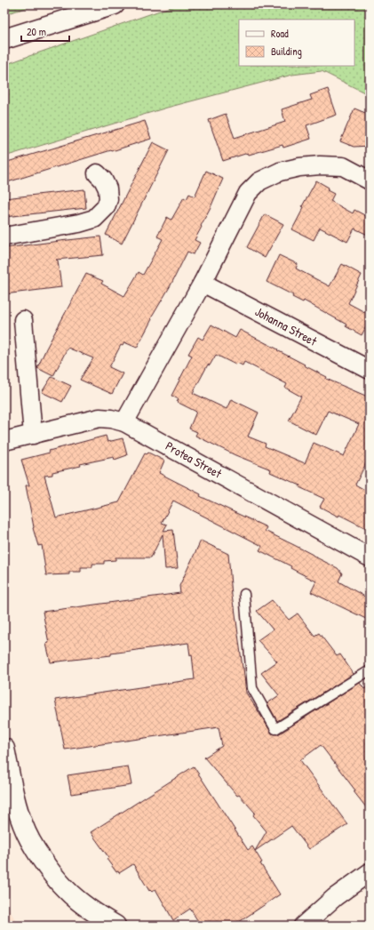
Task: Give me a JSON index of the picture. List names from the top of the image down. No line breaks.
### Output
{"streets":{"street":["Johanna Street","Protea Street"]},"legend":["Road","Building"],"scale_bar":"20 m"}
